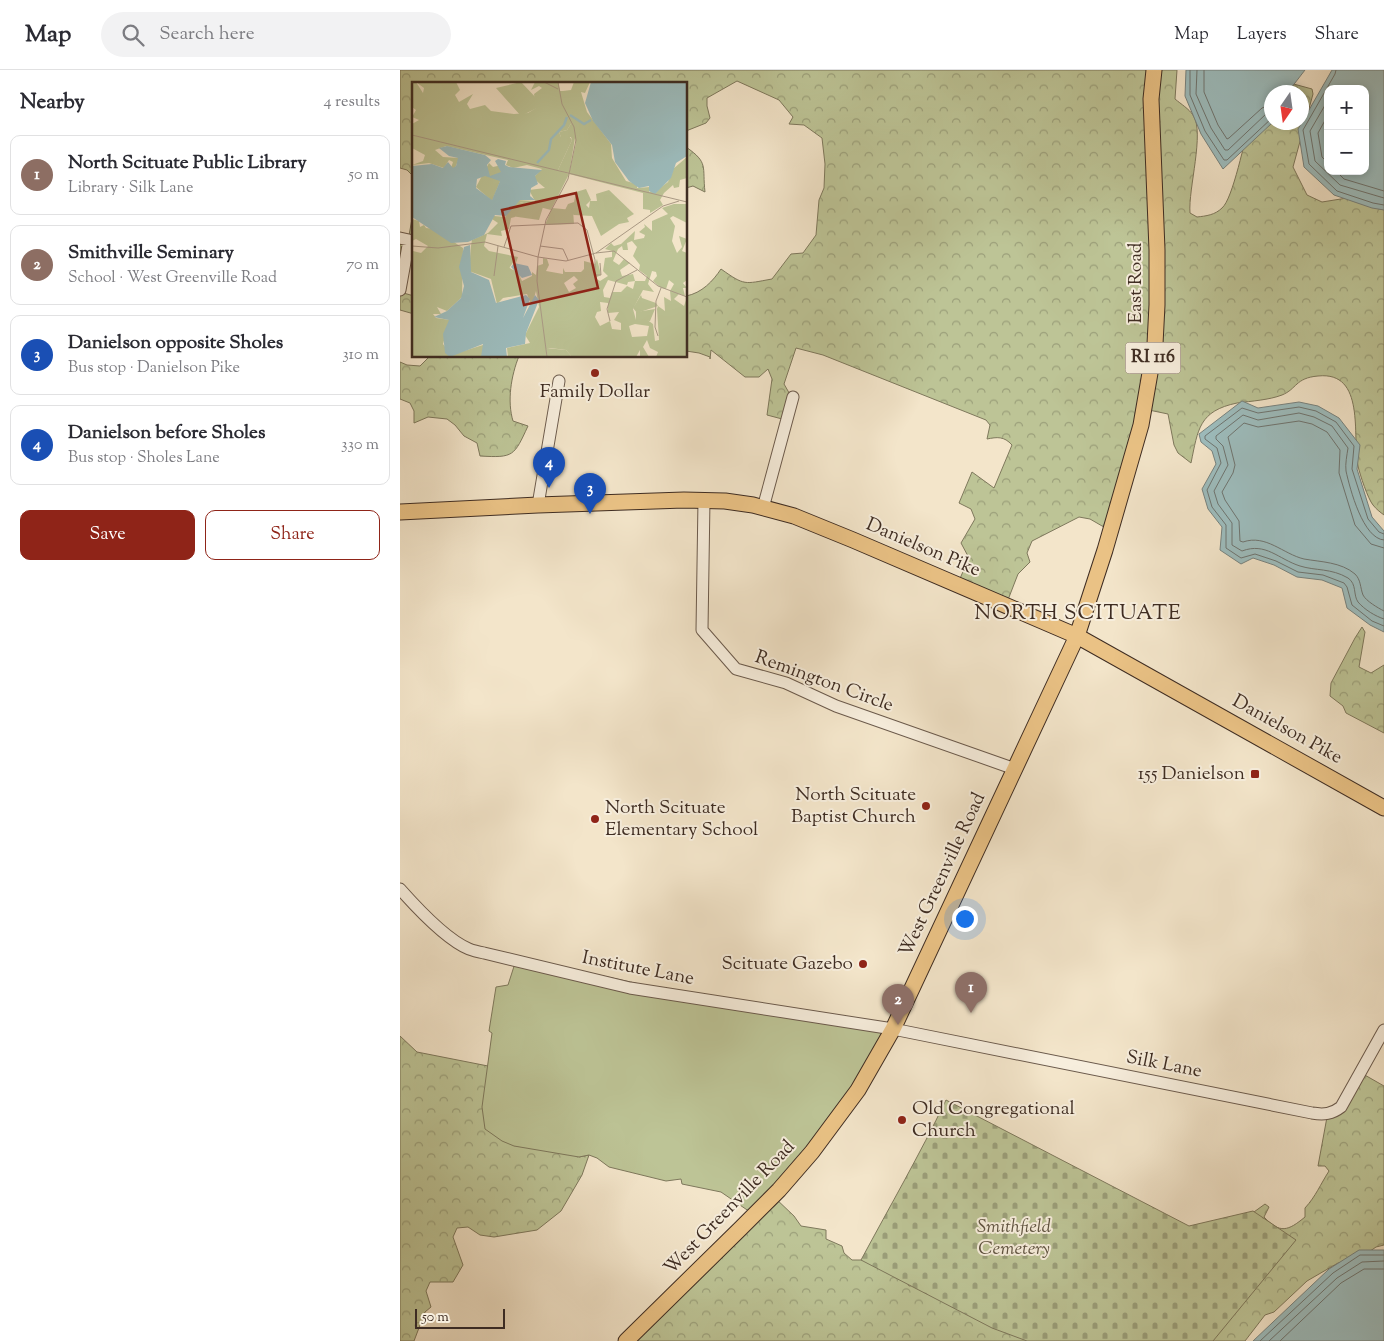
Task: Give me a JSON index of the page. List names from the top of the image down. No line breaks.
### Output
{"streets":{"main road":["East Road","RI 116","Danielson Pike","West Greenville Road"],"street":["Remington Circle","Institute Lane","Silk Lane"]},"crossings":[["East Road","Danielson Pike"],["East Road","West Greenville Road"],["Danielson Pike","Remington Circle"],["Danielson Pike","West Greenville Road"],["Remington Circle","West Greenville Road"],["West Greenville Road","Institute Lane"],["West Greenville Road","Silk Lane"],["Institute Lane","Silk Lane"]],"districts":["NORTH SCITUATE"],"parks":["Smithfield Cemetery"],"places":{"other":["Family Dollar","North Scituate Baptist Church","North Scituate Elementary School","Scituate Gazebo","Old Congregational Church"],"transit":["155 Danielson"]},"scale_bar":"50 m","north":"bottom","page":{"header":"Map","search":"Search here","nav":["Map","Layers","Share"],"heading":["Nearby","4 results"],"map_buttons":["+","−"],"list":[{"mark":"1","name":"North Scituate Public Library","note":"Library · Silk Lane","value":"50 m"},{"mark":"2","name":"Smithville Seminary","note":"School · West Greenville Road","value":"70 m"},{"mark":"3","name":"Danielson opposite Sholes","note":"Bus stop · Danielson Pike","value":"310 m"},{"mark":"4","name":"Danielson before Sholes","note":"Bus stop · Sholes Lane","value":"330 m"}],"pins":["4","3","1","2"],"buttons":["Save","Share"],"scale":"50 m"}}
